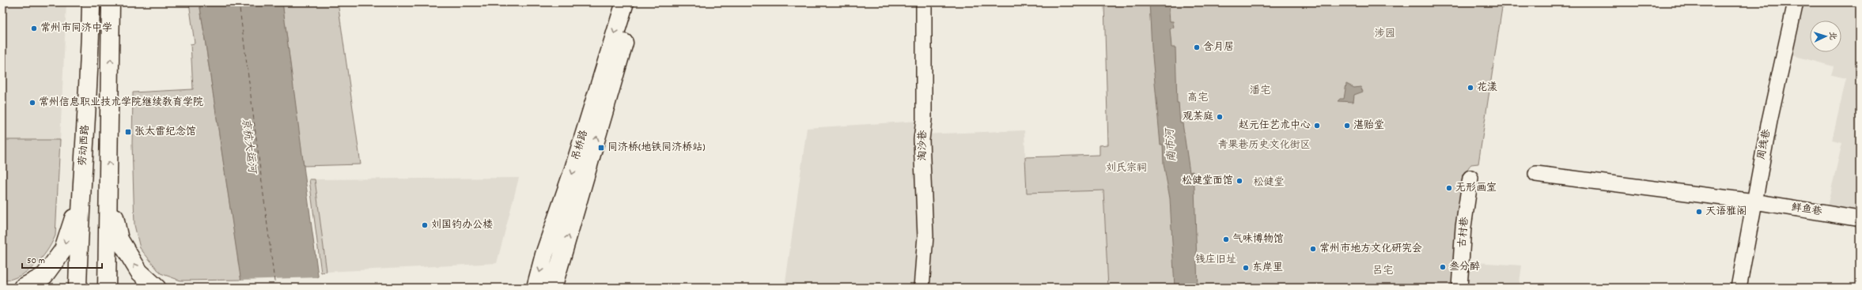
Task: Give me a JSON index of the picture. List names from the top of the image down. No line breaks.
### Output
{"streets":{"main road":["劳动西路","吊桥路"],"street":["周线巷","淘沙巷","鲜鱼巷","古村巷"]},"crossings":[["周线巷","鲜鱼巷"]],"water":["京杭大运河","南市河"],"parks":["涉园","潘宅","高宅","青果巷历史文化街区","刘氏宗祠","松健堂","钱庄旧址","吕宅"],"places":{"other":["常州市同济中学","含月居","花漾","常州信息职业技术学院继续教育学院","观茶庭","赵元任艺术中心","湛贻堂","松健堂面馆","无形画室","天语雅阁","刘国钧办公楼","气味博物馆","常州市地方文化研究会","叁分醉","东岸里"],"transit":["张太雷纪念馆","同济桥(地铁同济桥站)"]},"scale_bar":"50 m","north":"right"}
